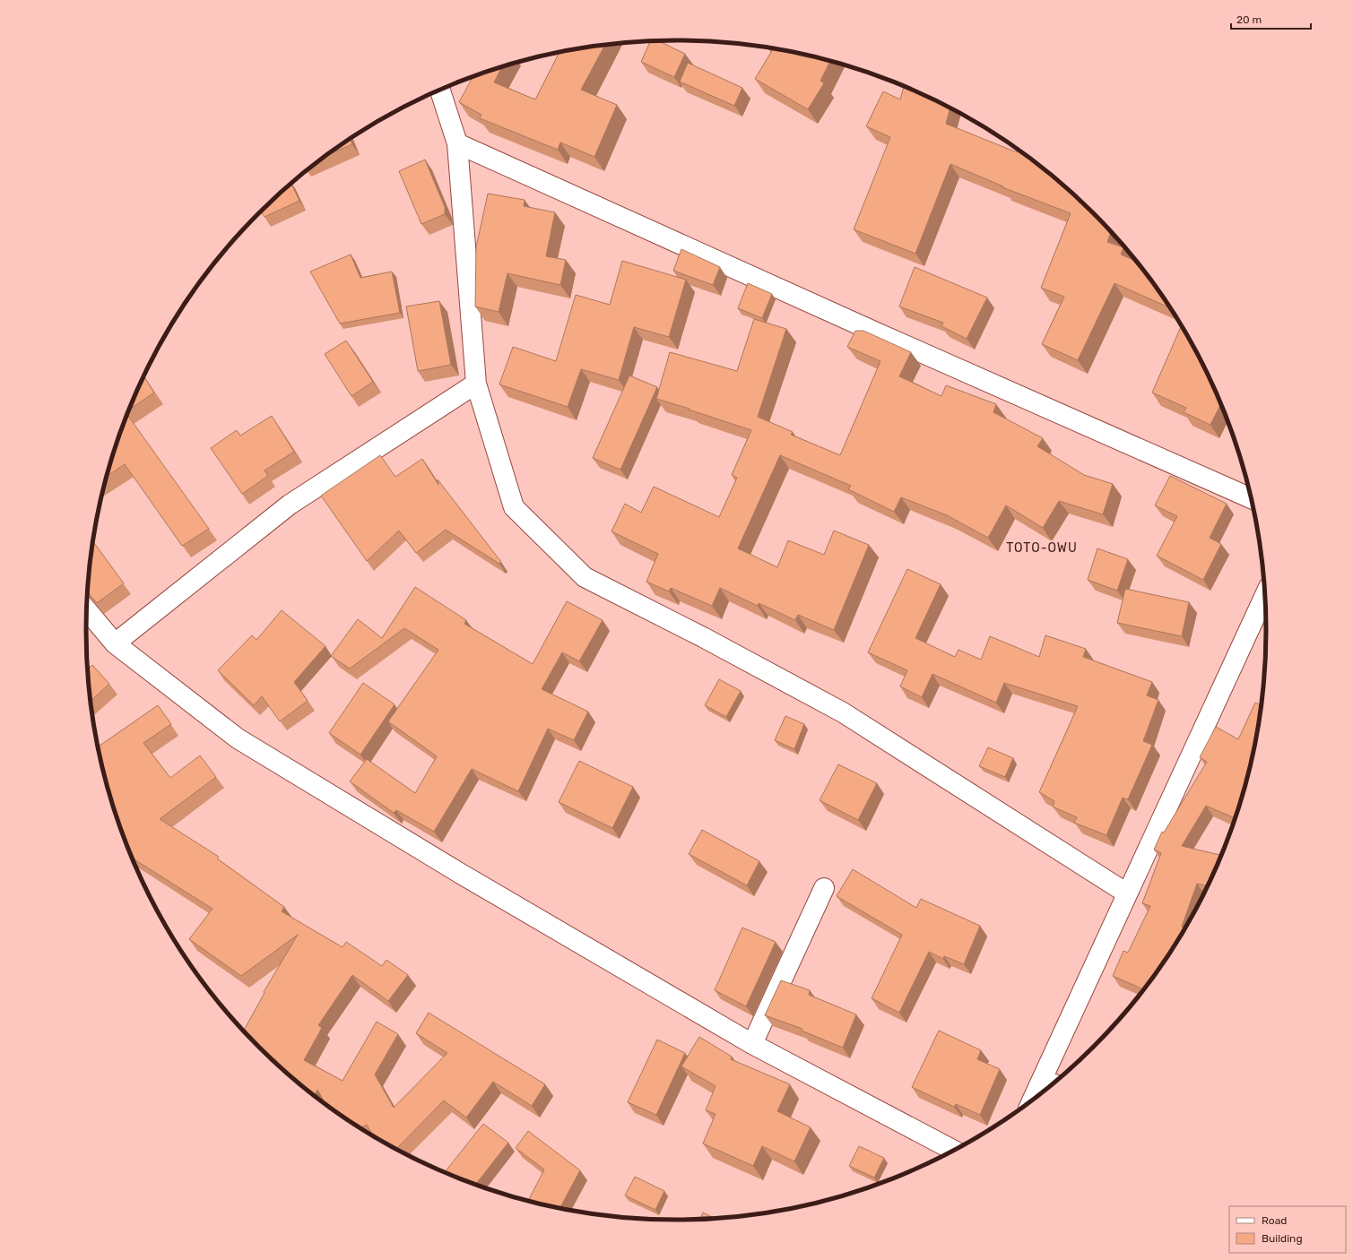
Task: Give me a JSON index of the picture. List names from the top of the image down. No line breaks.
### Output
{"districts":["TOTO-OWU"],"legend":["Road","Building"],"scale_bar":"20 m"}
